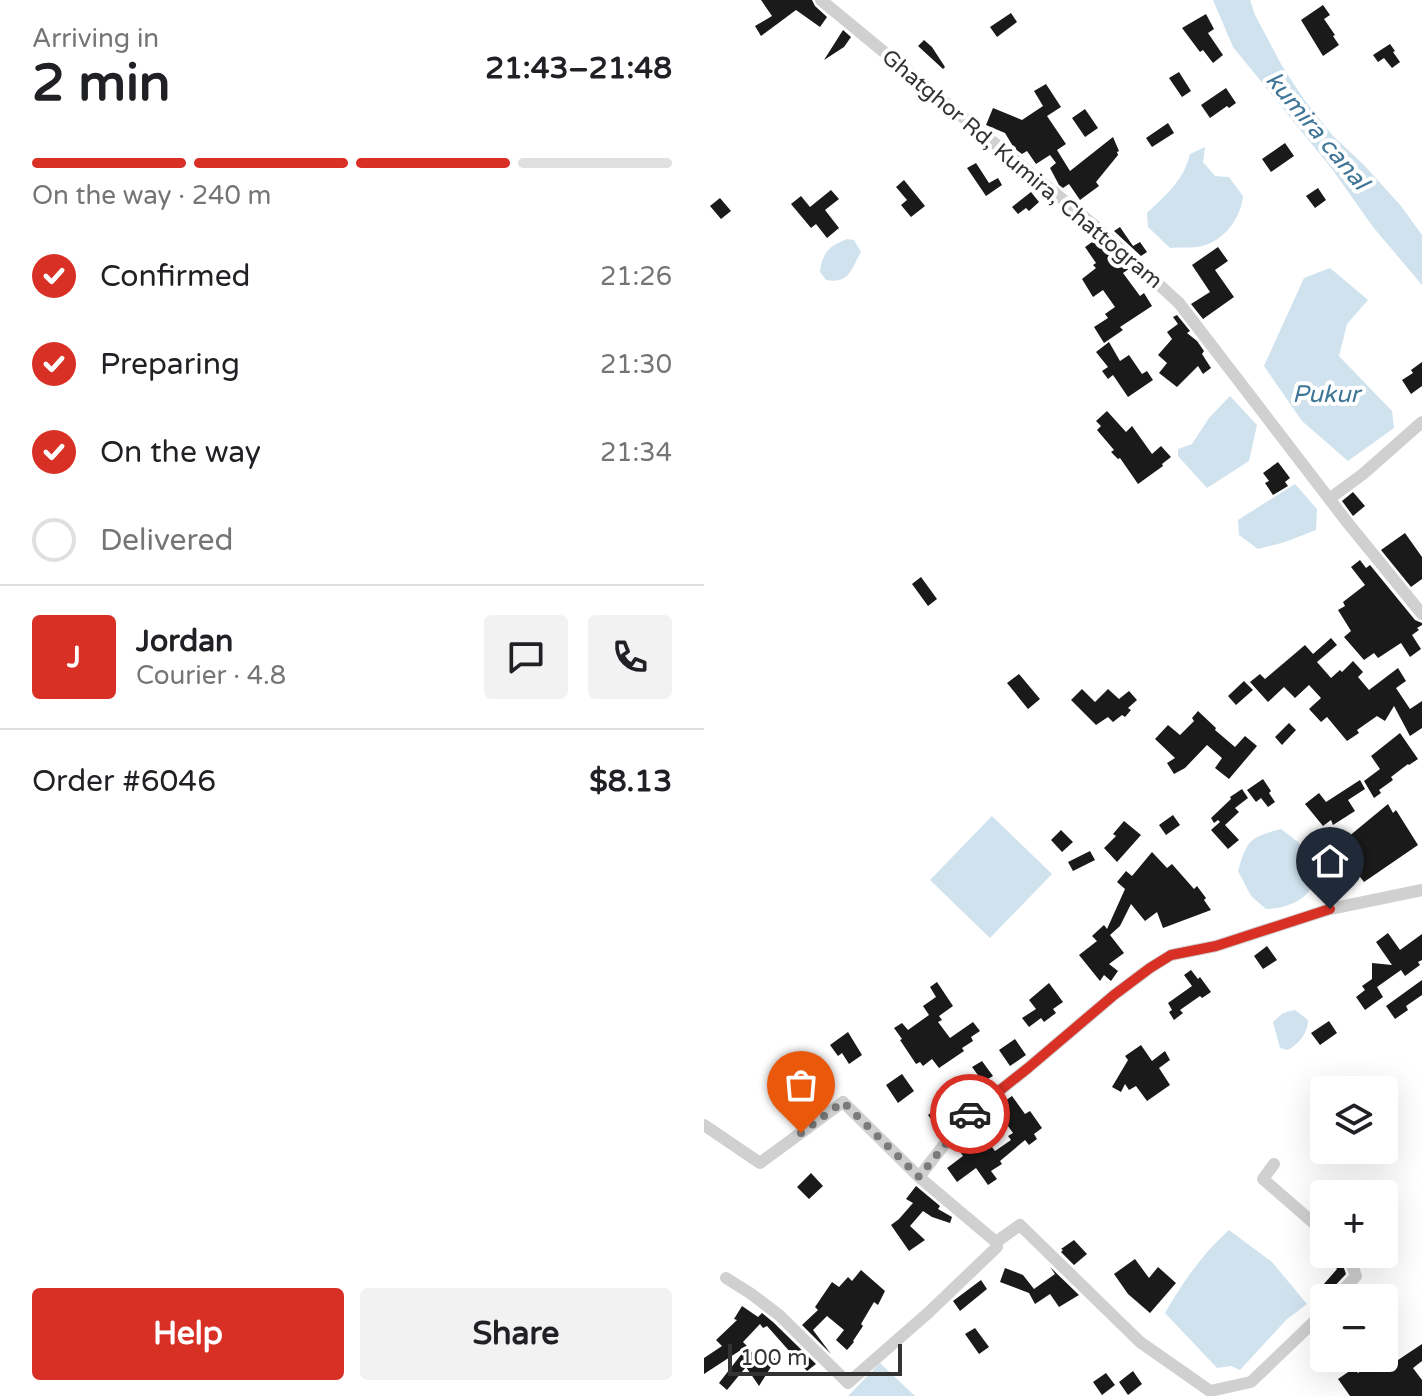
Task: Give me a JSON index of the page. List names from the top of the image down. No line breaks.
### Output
{"streets":{"street":["Ghatghor Rd, Kumira, Chattogram"]},"water":["kumira canal","Pukur"],"scale_bar":"100 m","page":{"heading":["2 min","Arriving in","21:43–21:48"],"panel":["Jordan","Courier · 4.8","Order #6046","$8.13"],"bar":"On the way · 240 m","list":[["Confirmed","21:26"],["Preparing","21:30"],["On the way","21:34"],"Delivered"],"round":"J","map_buttons":["+","−"],"buttons":["Help","Share"],"scale":"100 m"}}
